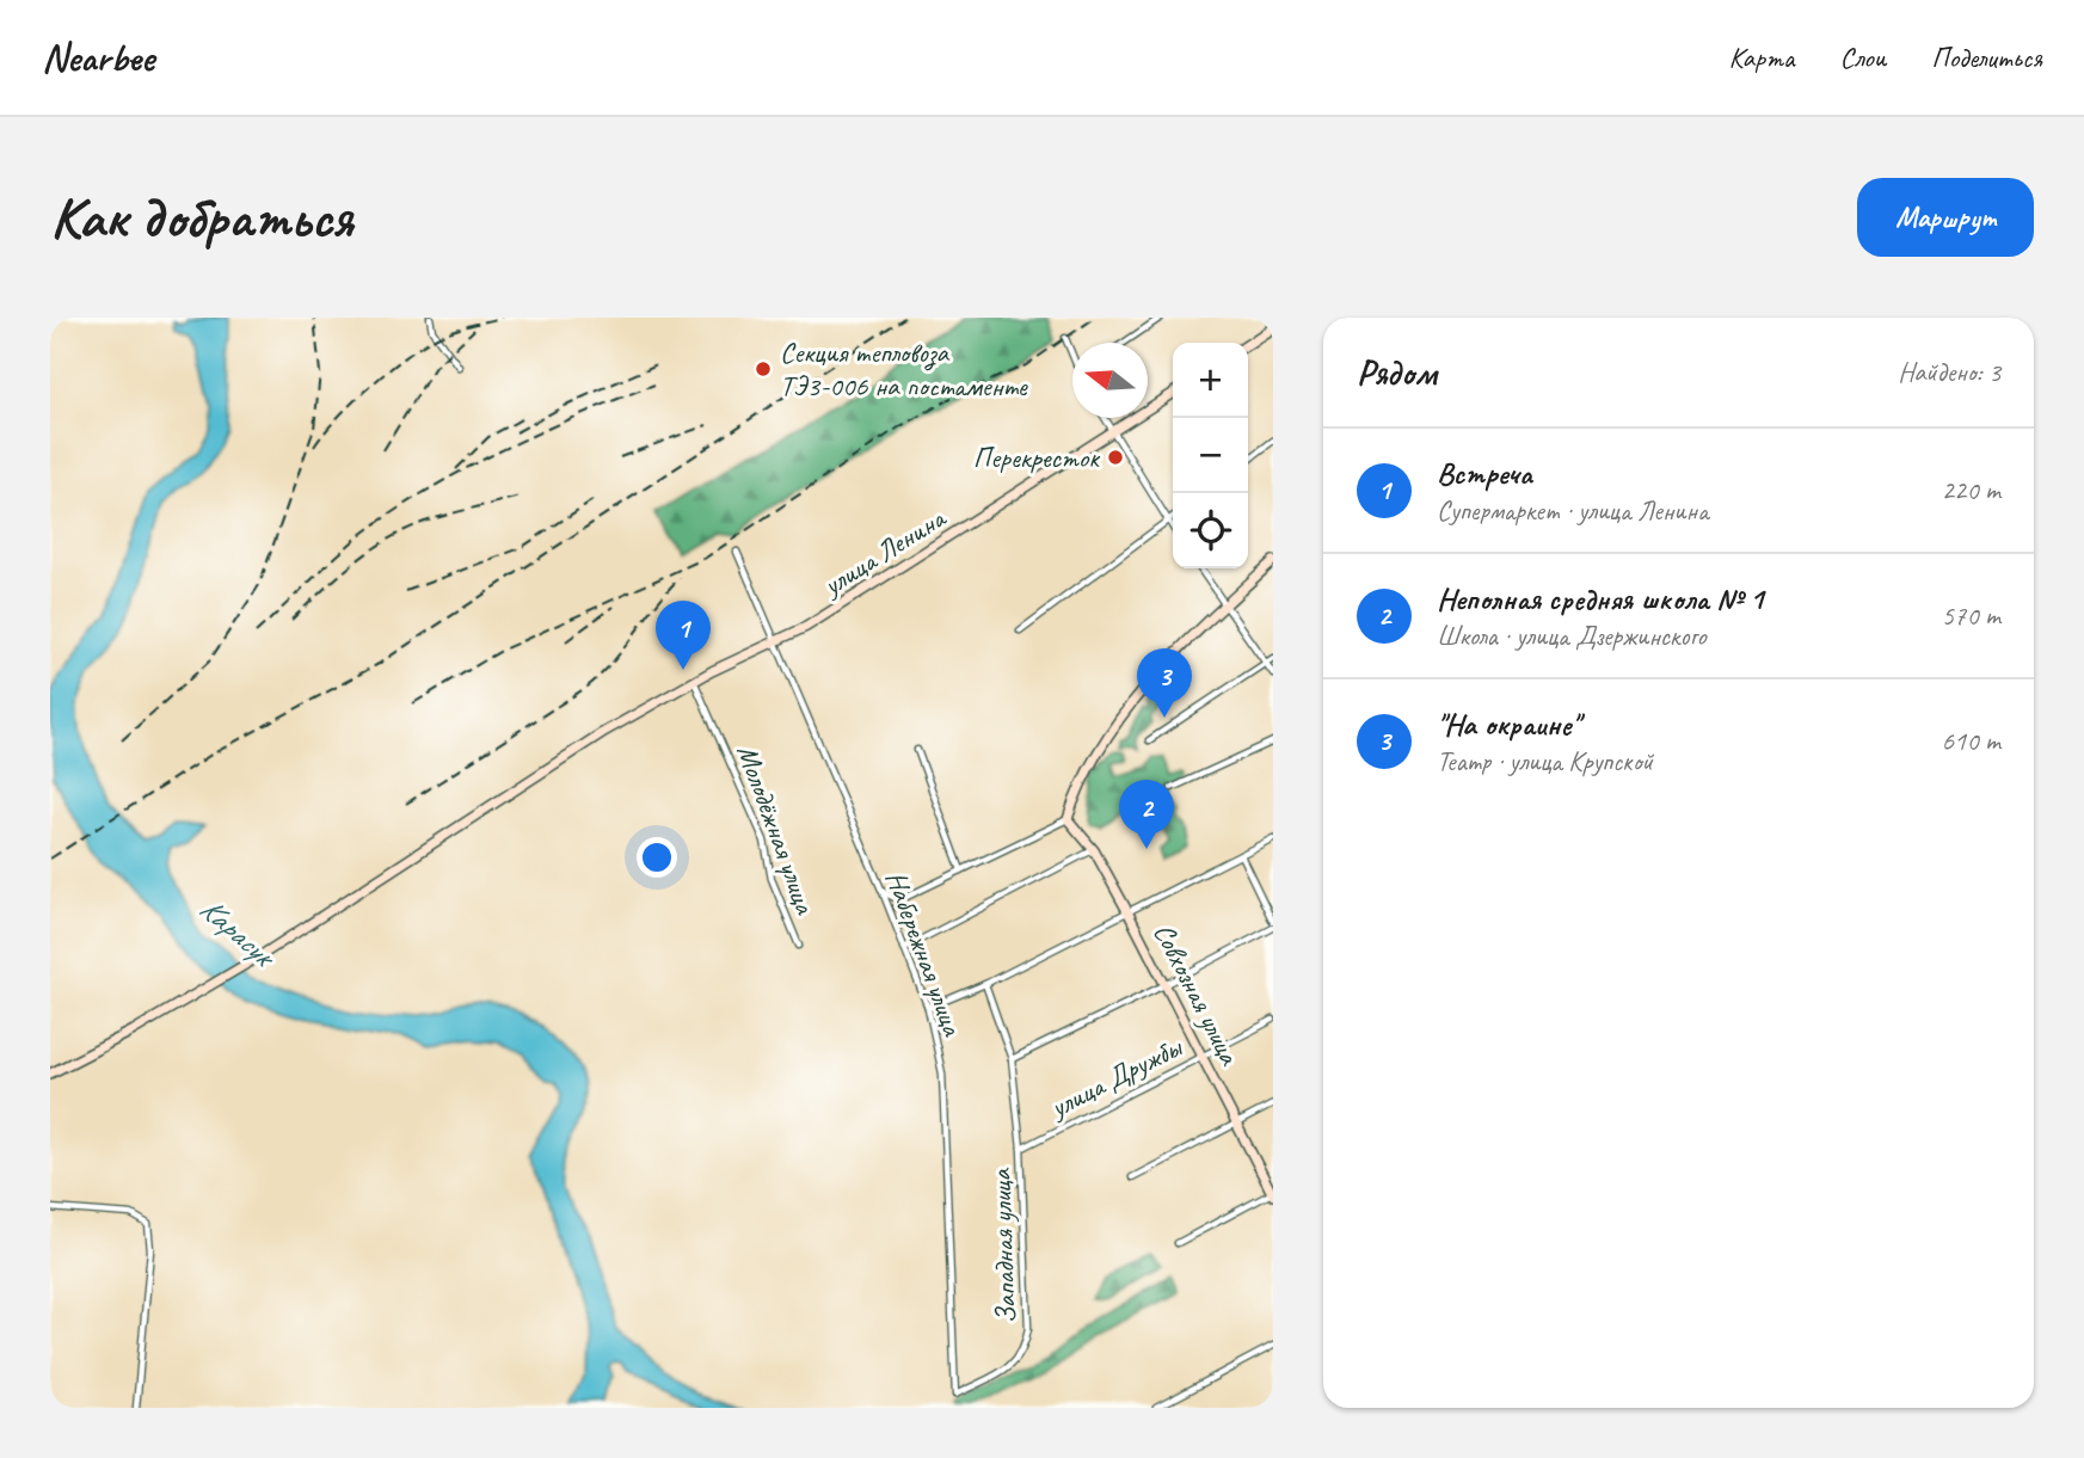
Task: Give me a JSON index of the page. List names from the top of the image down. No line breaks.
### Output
{"streets":{"main road":["улица Ленина","Совхозная улица"],"street":["Молодёжная улица","Набережная улица","улица Дружбы","Западная улица"]},"crossings":[["улица Ленина","Молодёжная улица"],["улица Ленина","Набережная улица"],["Набережная улица","Западная улица"],["Совхозная улица","улица Дружбы"],["улица Дружбы","Западная улица"]],"water":["Карасук"],"places":["Секция тепловоза ТЭ3-006 на постаменте","Перекресток"],"north":"left","page":{"header":"Nearbee","nav":["Карта","Слои","Поделиться"],"buttons":"Маршрут","title":"Как добраться","heading":["Рядом","Найдено: 3"],"map_buttons":["+","−"],"list":[{"mark":"1","name":"Встреча","note":"Супермаркет · улица Ленина","value":"220 m"},{"mark":"2","name":"Неполная средняя школа № 1","note":"Школа · улица Дзержинского","value":"570 m"},{"mark":"3","name":"\"На окраине\"","note":"Театр · улица Крупской","value":"610 m"}],"pins":["1","3","2"]}}
